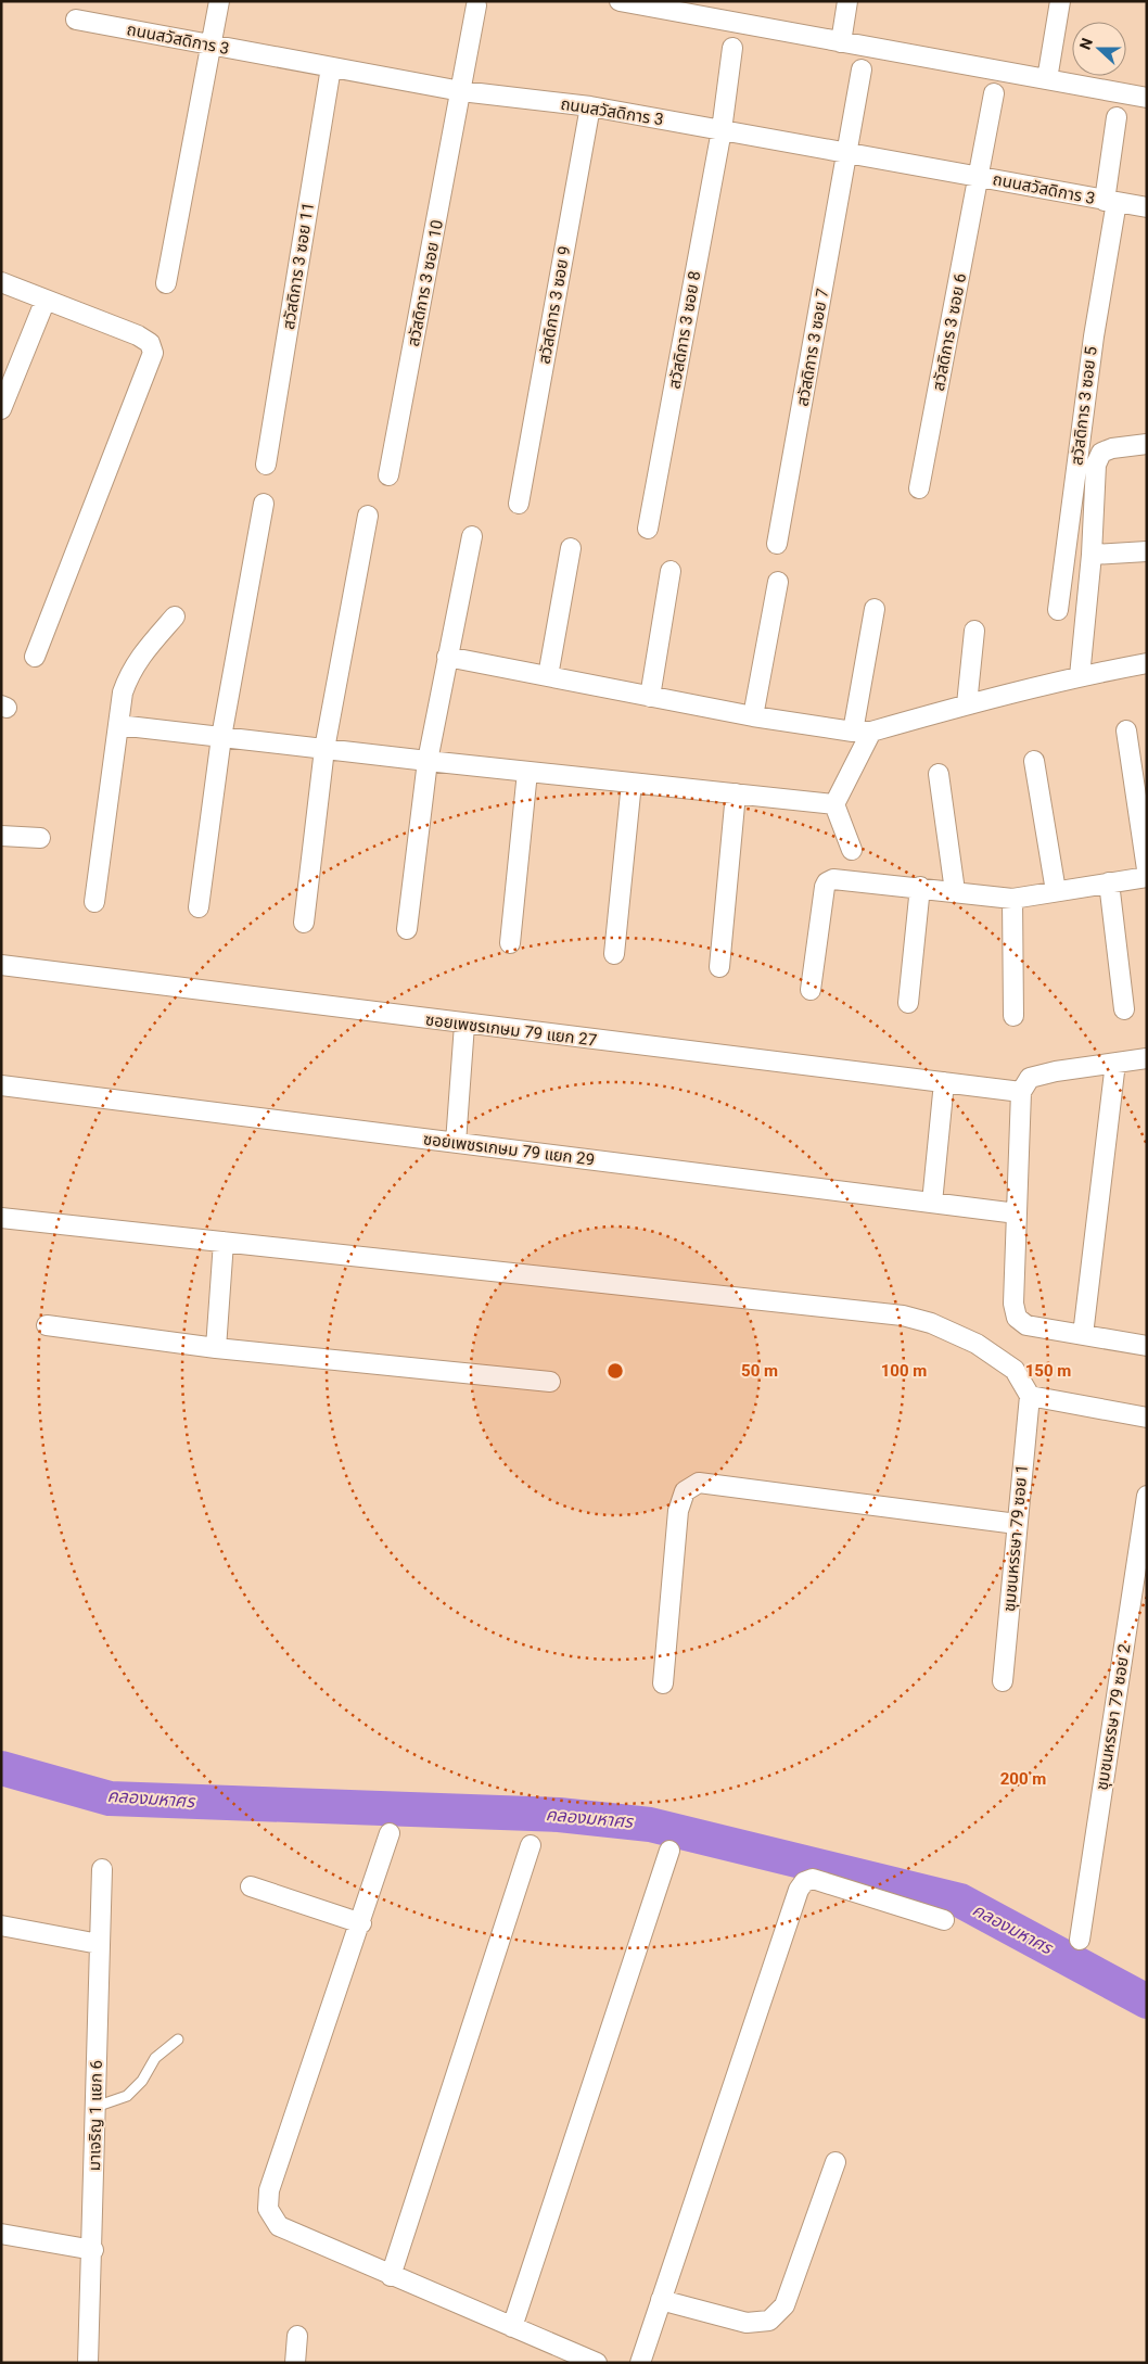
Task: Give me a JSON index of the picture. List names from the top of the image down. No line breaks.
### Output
{"streets":{"street":["ถนนสวัสดิการ 3","สวัสดิการ 3 ซอย 11","สวัสดิการ 3 ซอย 10","สวัสดิการ 3 ซอย 9","สวัสดิการ 3 ซอย 8","สวัสดิการ 3 ซอย 6","สวัสดิการ 3 ซอย 7","สวัสดิการ 3 ซอย 5","ซอยเพชรเกษม 79 แยก 27","ซอยเพชรเกษม 79 แยก 29","ชุมชนหรรษา 79 ซอย 1","ชุมชนหรรษา 79 ซอย 2","มาเจริญ 1 แยก 6"]},"crossings":[["ถนนสวัสดิการ 3","สวัสดิการ 3 ซอย 11"],["ถนนสวัสดิการ 3","สวัสดิการ 3 ซอย 10"],["ถนนสวัสดิการ 3","สวัสดิการ 3 ซอย 9"],["ถนนสวัสดิการ 3","สวัสดิการ 3 ซอย 8"],["ถนนสวัสดิการ 3","สวัสดิการ 3 ซอย 6"],["ถนนสวัสดิการ 3","สวัสดิการ 3 ซอย 7"],["ถนนสวัสดิการ 3","สวัสดิการ 3 ซอย 5"]],"water":["คลองมหาศร"],"north":"left","rings":["50 m","100 m","150 m","200 m"]}
